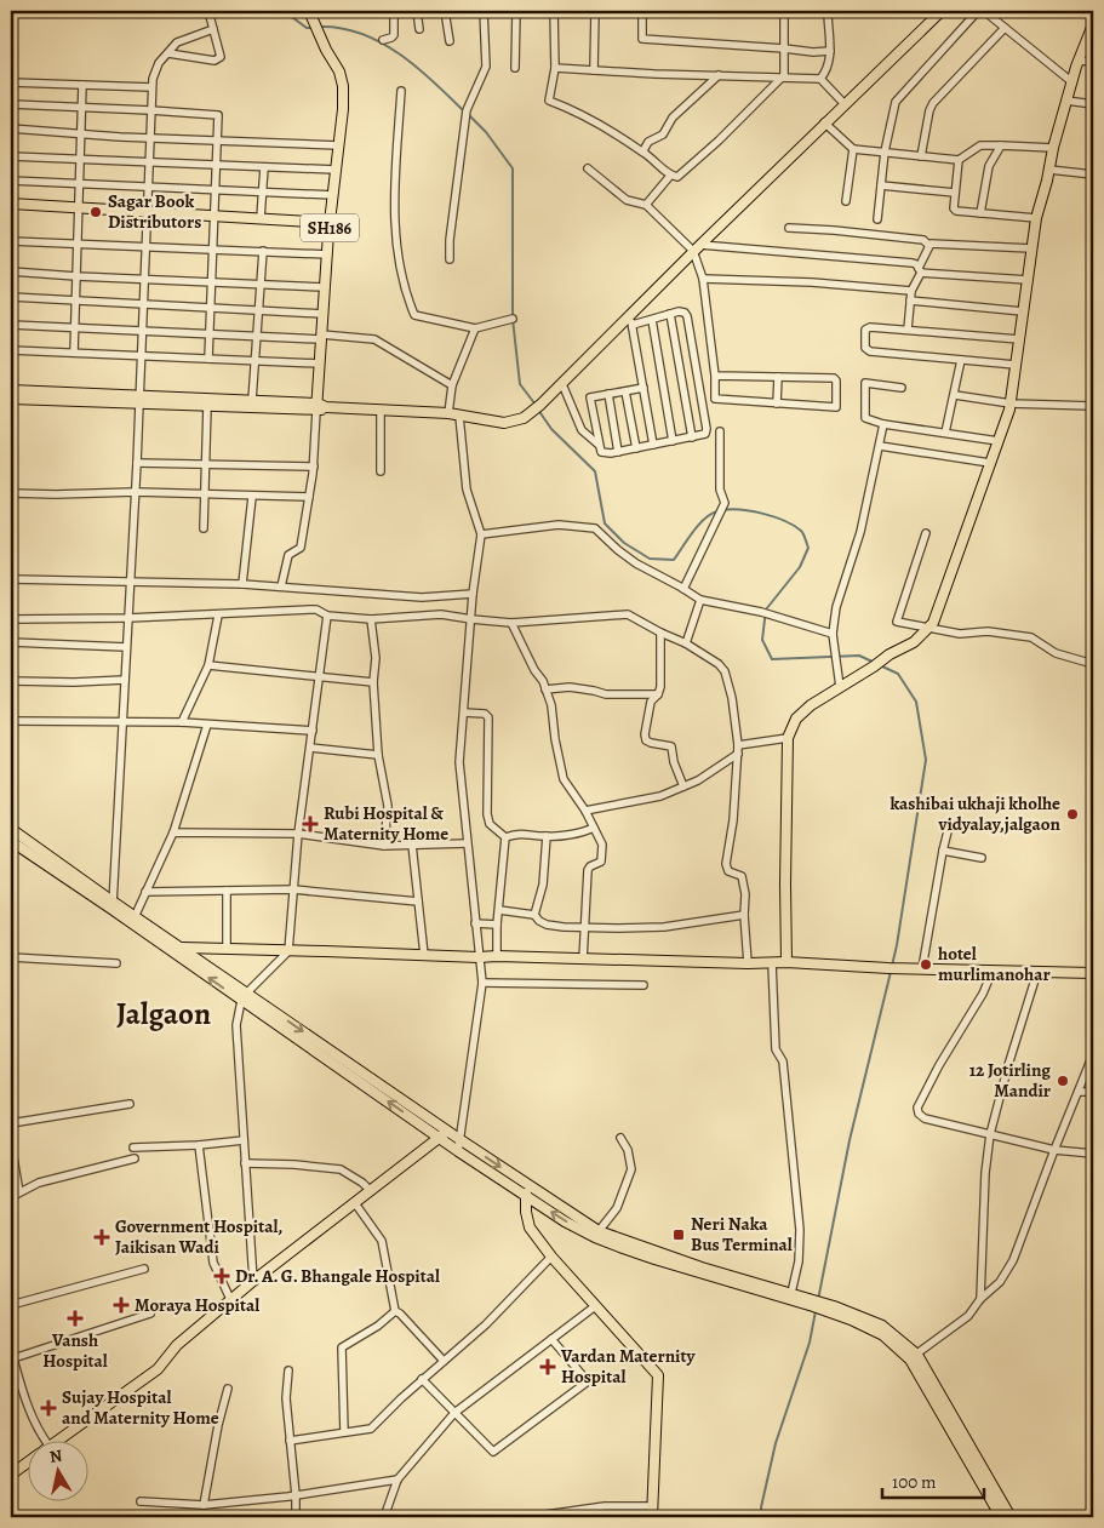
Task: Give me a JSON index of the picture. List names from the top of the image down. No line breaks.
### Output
{"streets":{"main road":["SH186"]},"districts":["Jalgaon"],"places":{"other":["Sagar Book Distributors","kashibai ukhaji kholhe vidyalay,jalgaon","hotel murlimanohar","12 Jotirling Mandir"],"health":["Rubi Hospital & Maternity Home","Government Hospital, Jaikisan Wadi","Dr. A. G. Bhangale Hospital","Moraya Hospital","Vansh Hospital","Vardan Maternity Hospital","Sujay Hospital and Maternity Home"],"transit":["Neri Naka Bus Terminal"]},"scale_bar":"100 m","north":"top"}
